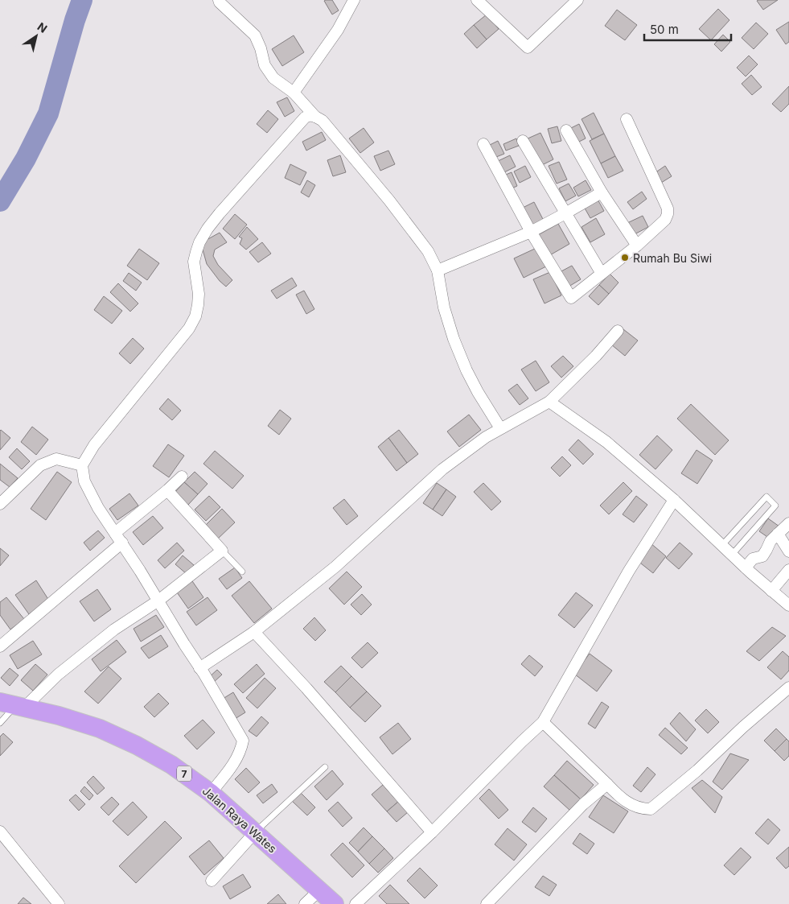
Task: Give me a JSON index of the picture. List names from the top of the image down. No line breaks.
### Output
{"streets":{"highway":["7","Jalan Raya Wates"]},"places":["Rumah Bu Siwi"],"scale_bar":"50 m","north":"top right"}
